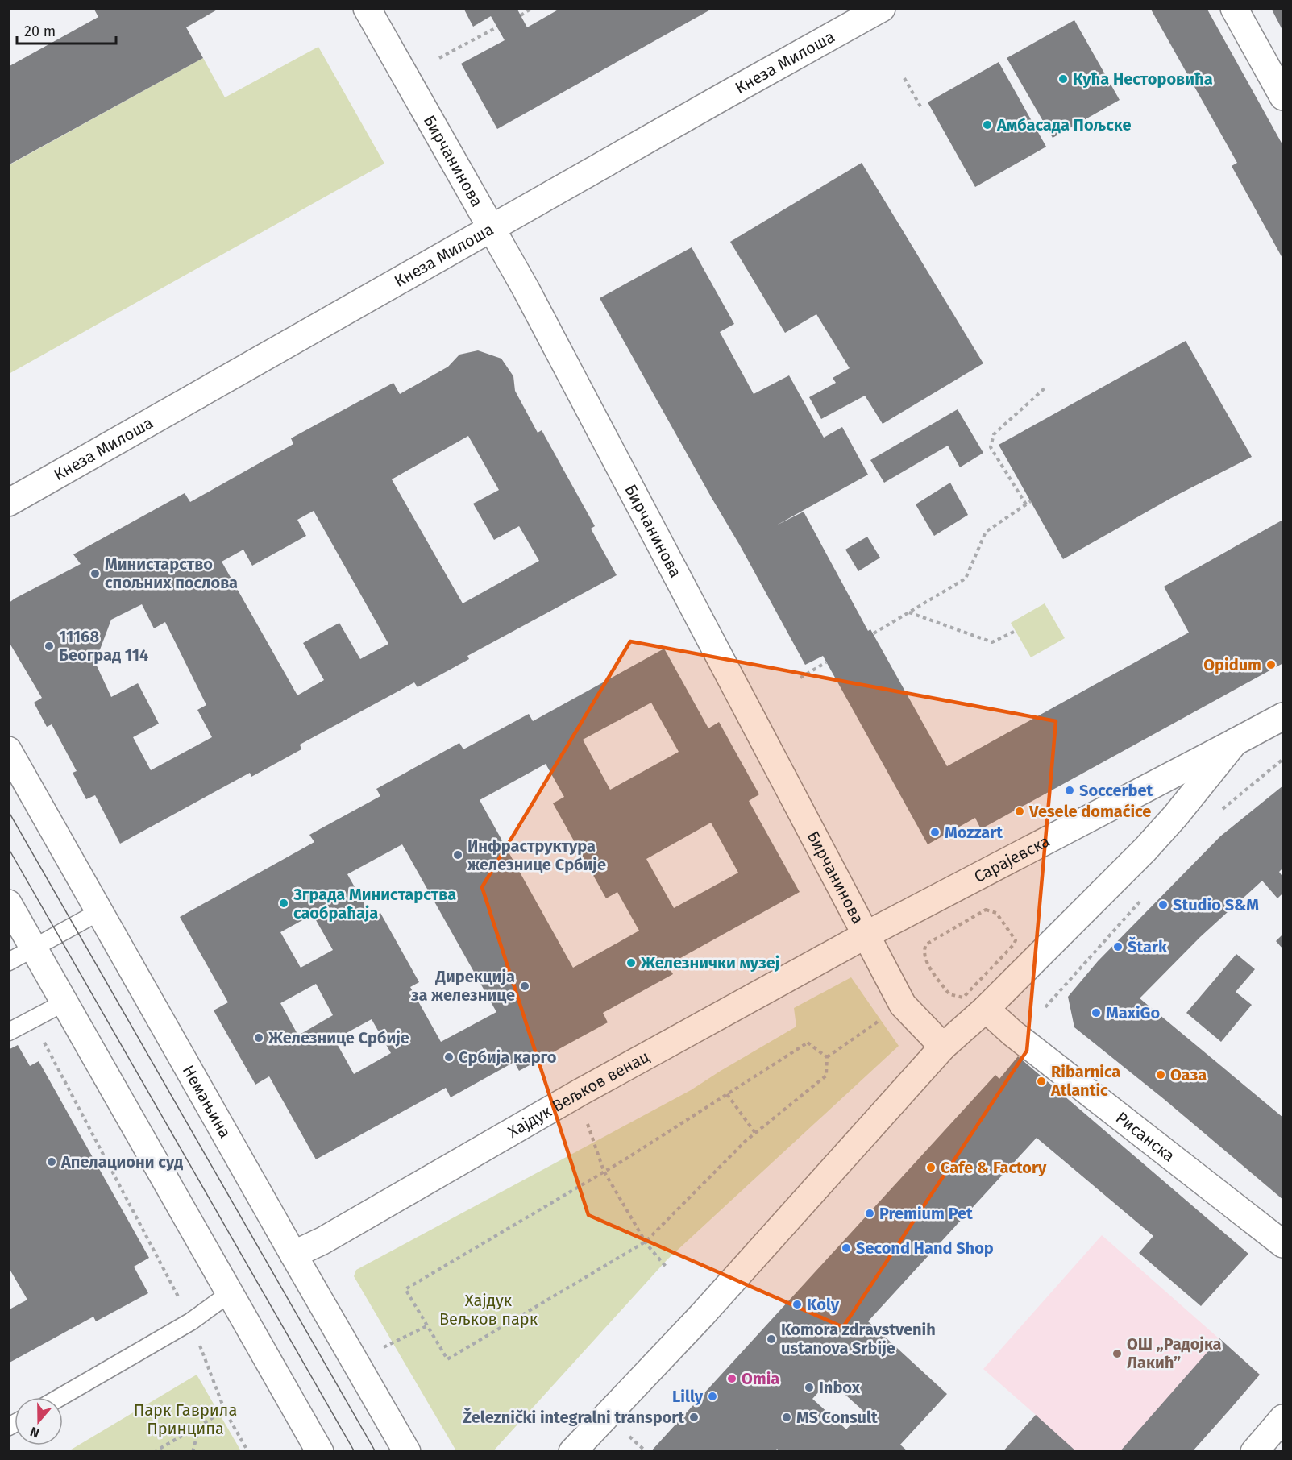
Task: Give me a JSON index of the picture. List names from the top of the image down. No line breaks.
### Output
{"streets":{"street":["Кнеза Милоша","Бирчанинова","Сарајевска","Хајдук Вељков венац","Немањина","Рисанска"]},"crossings":[["Кнеза Милоша","Бирчанинова"],["Бирчанинова","Сарајевска"],["Бирчанинова","Хајдук Вељков венац"],["Сарајевска","Хајдук Вељков венац"],["Сарајевска","Рисанска"],["Хајдук Вељков венац","Немањина"]],"parks":["Хајдук Вељков парк","Парк Гаврила Принципа"],"places":["Кућа Несторовића","Амбасада Пољске","Министарство спољних послова","11168 Београд 114","Opidum","Soccerbet","Vesele domaćice","Mozzart","Инфраструктура железнице Србије","Зграда Министарства саобраћаја","Studio S&M","Štark","Железнички музеј","Дирекција за железнице","MaxiGo","Железнице Србије","Србија карго","Оаза","Ribarnica Atlantic","Апелациони суд","Cafe & Factory","Premium Pet","Second Hand Shop","Koly","Komora zdravstvenih ustanova Srbije","ОШ „Радојка Лакић”","Omia","Inbox","Lilly","Železnički integralni transport","MS Consult"],"scale_bar":"20 m","north":"bottom"}
